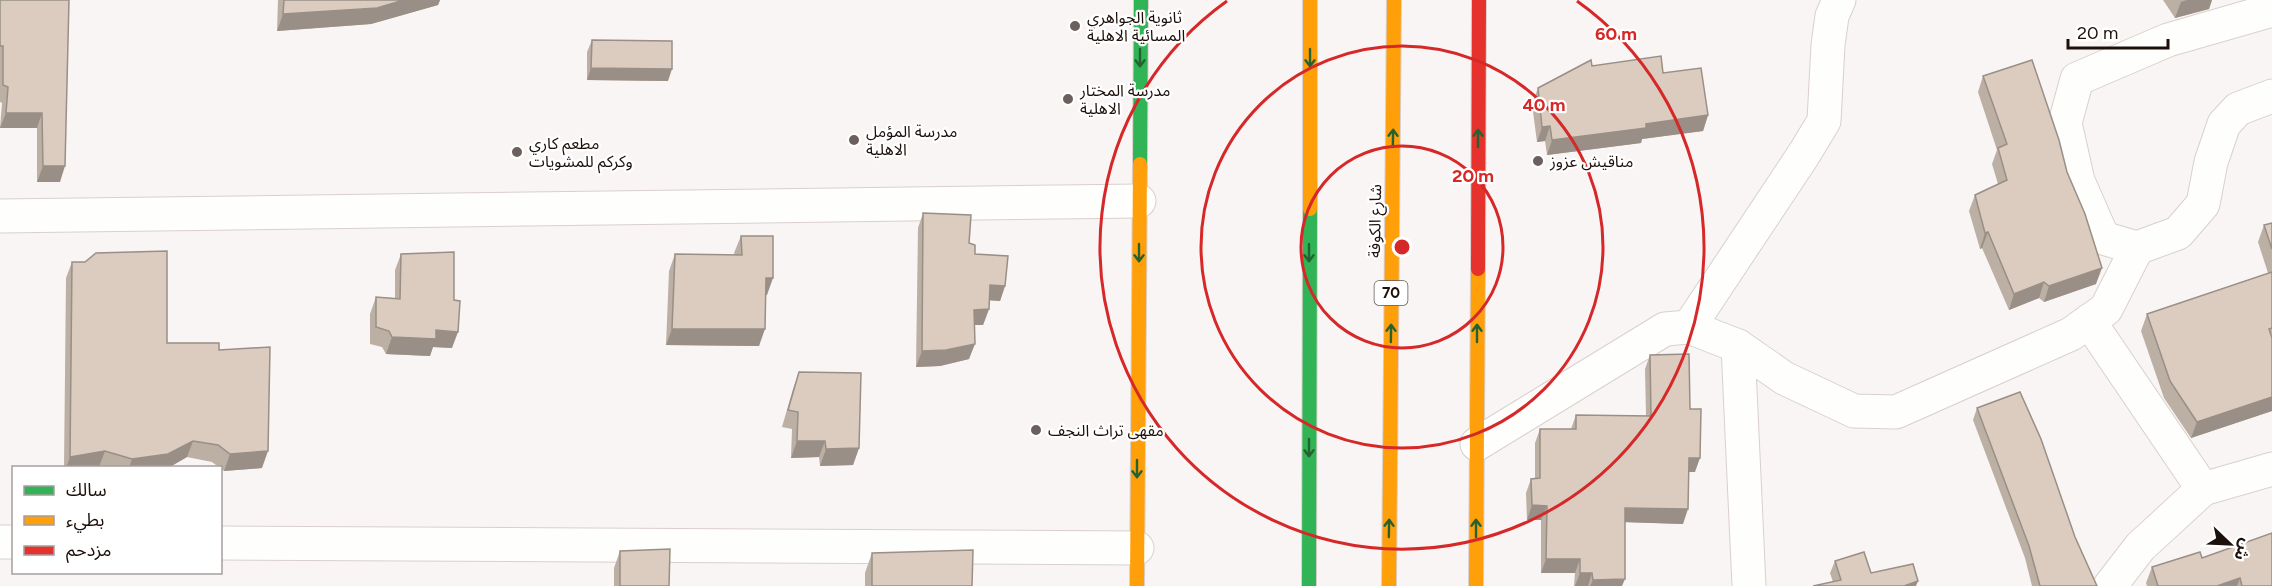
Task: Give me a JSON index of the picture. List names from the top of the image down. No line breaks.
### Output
{"streets":{"main road":["شارع الكوفة","70"]},"places":["ثانوية الجواهري المسائية الاهلية","مدرسة المختار الاهلية","مدرسة المؤمل الاهلية","مطعم كاري وكركم للمشويات","مناقيش عزوز","مقهى تراث النجف"],"legend":["سالك","بطيء","مزدحم"],"scale_bar":"20 m","north":"bottom right","rings":["60 m","40 m","20 m"]}
